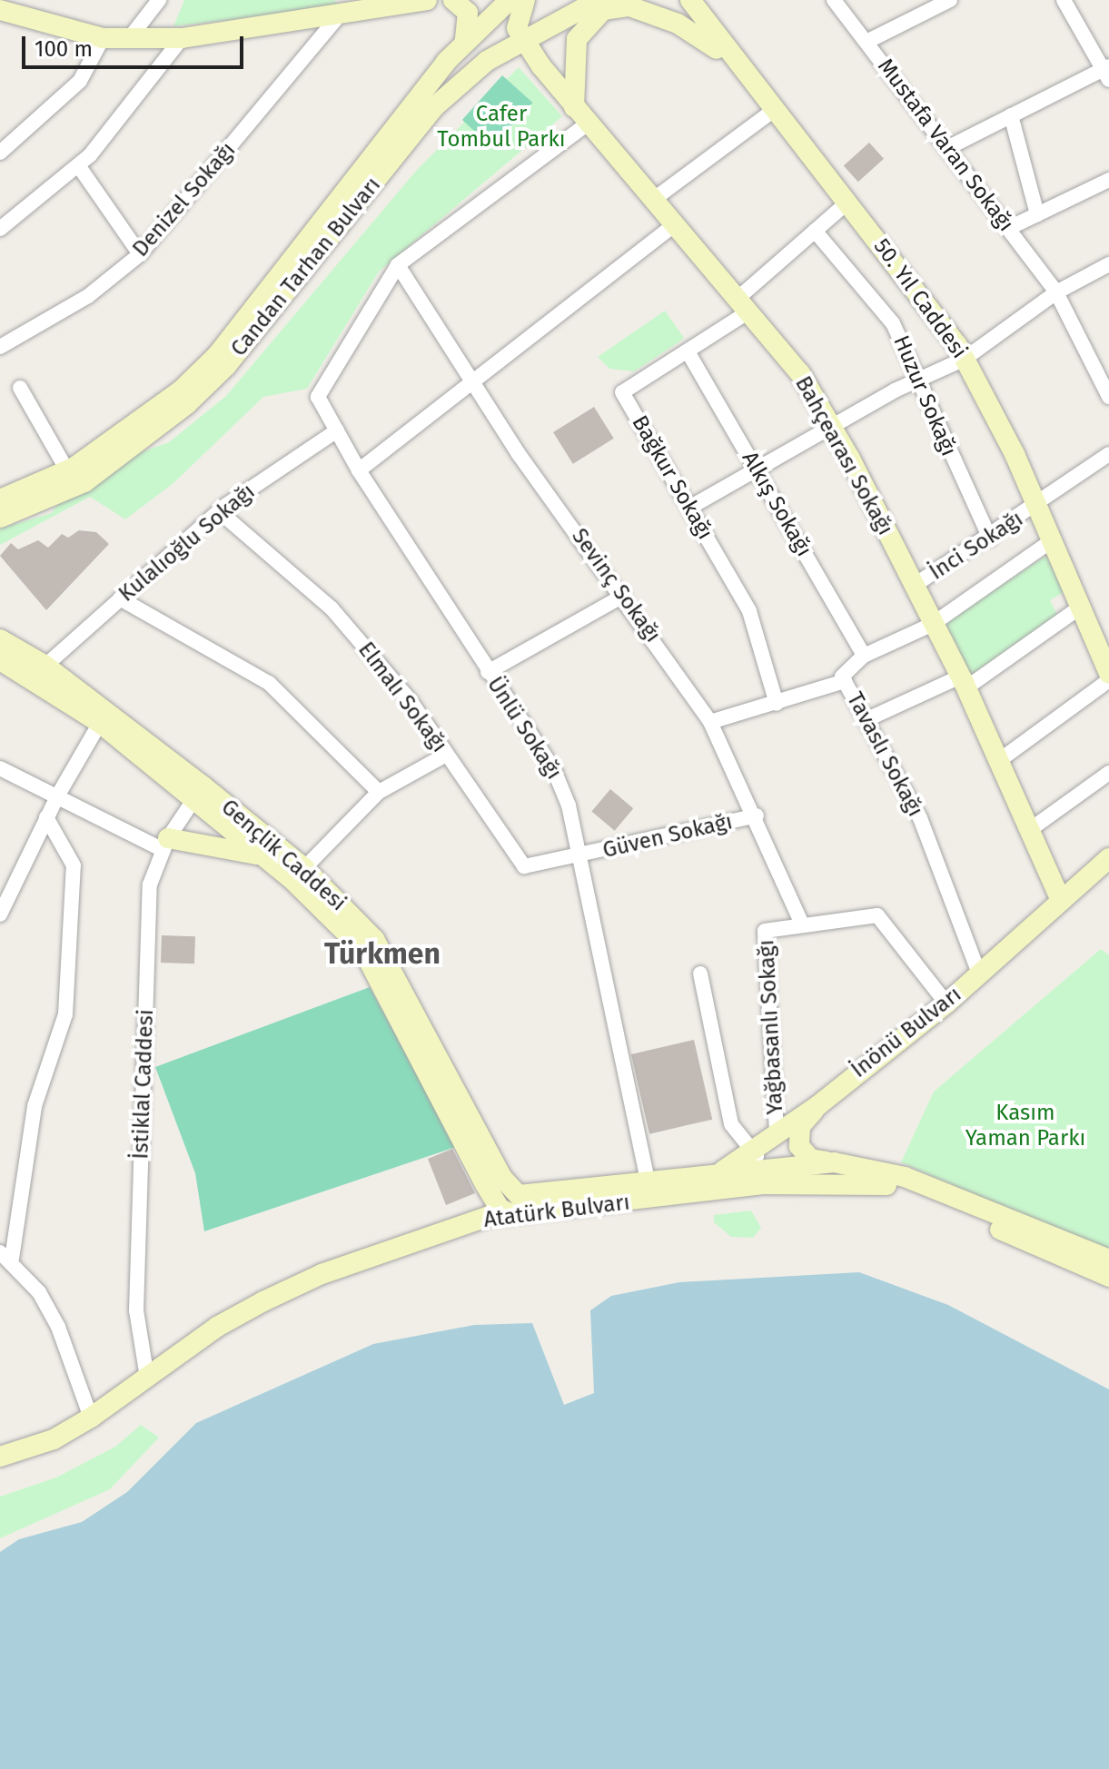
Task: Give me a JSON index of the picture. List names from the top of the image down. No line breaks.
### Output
{"streets":{"main road":["Candan Tarhan Bulvarı","50. Yıl Caddesi","Bahçearası Sokağı","Gençlik Caddesi","İnönü Bulvarı","Atatürk Bulvarı"],"street":["Mustafa Varan Sokağı","Denizel Sokağı","Huzur Sokağı","Bağkur Sokağı","Alkış Sokağı","Kulalıoğlu Sokağı","İnci Sokağı","Sevinç Sokağı","Elmalı Sokağı","Ünlü Sokağı","Tavaslı Sokağı","Güven Sokağı","Yağbasanlı Sokağı","İstiklal Caddesi"]},"crossings":[["Candan Tarhan Bulvarı","Bahçearası Sokağı"],["50. Yıl Caddesi","Bağkur Sokağı"],["50. Yıl Caddesi","İnci Sokağı"],["50. Yıl Caddesi","Tavaslı Sokağı"],["Huzur Sokağı","Bağkur Sokağı"],["Huzur Sokağı","İnci Sokağı"],["Bahçearası Sokağı","Bağkur Sokağı"],["Bahçearası Sokağı","İnci Sokağı"],["Bahçearası Sokağı","Tavaslı Sokağı"],["Bahçearası Sokağı","İnönü Bulvarı"],["Bağkur Sokağı","Alkış Sokağı"],["Alkış Sokağı","Tavaslı Sokağı"],["Kulalıoğlu Sokağı","Elmalı Sokağı"],["Kulalıoğlu Sokağı","Ünlü Sokağı"],["Kulalıoğlu Sokağı","Gençlik Caddesi"],["Sevinç Sokağı","Ünlü Sokağı"],["Sevinç Sokağı","Güven Sokağı"],["Sevinç Sokağı","Yağbasanlı Sokağı"],["Elmalı Sokağı","Ünlü Sokağı"],["Elmalı Sokağı","Güven Sokağı"],["Ünlü Sokağı","Güven Sokağı"],["Ünlü Sokağı","Atatürk Bulvarı"],["Tavaslı Sokağı","İnönü Bulvarı"],["Gençlik Caddesi","İstiklal Caddesi"],["Gençlik Caddesi","Atatürk Bulvarı"],["Yağbasanlı Sokağı","İnönü Bulvarı"],["İnönü Bulvarı","Atatürk Bulvarı"],["İstiklal Caddesi","Atatürk Bulvarı"]],"districts":["Türkmen"],"parks":["Cafer Tombul Parkı","Kasım Yaman Parkı"],"scale_bar":"100 m"}
